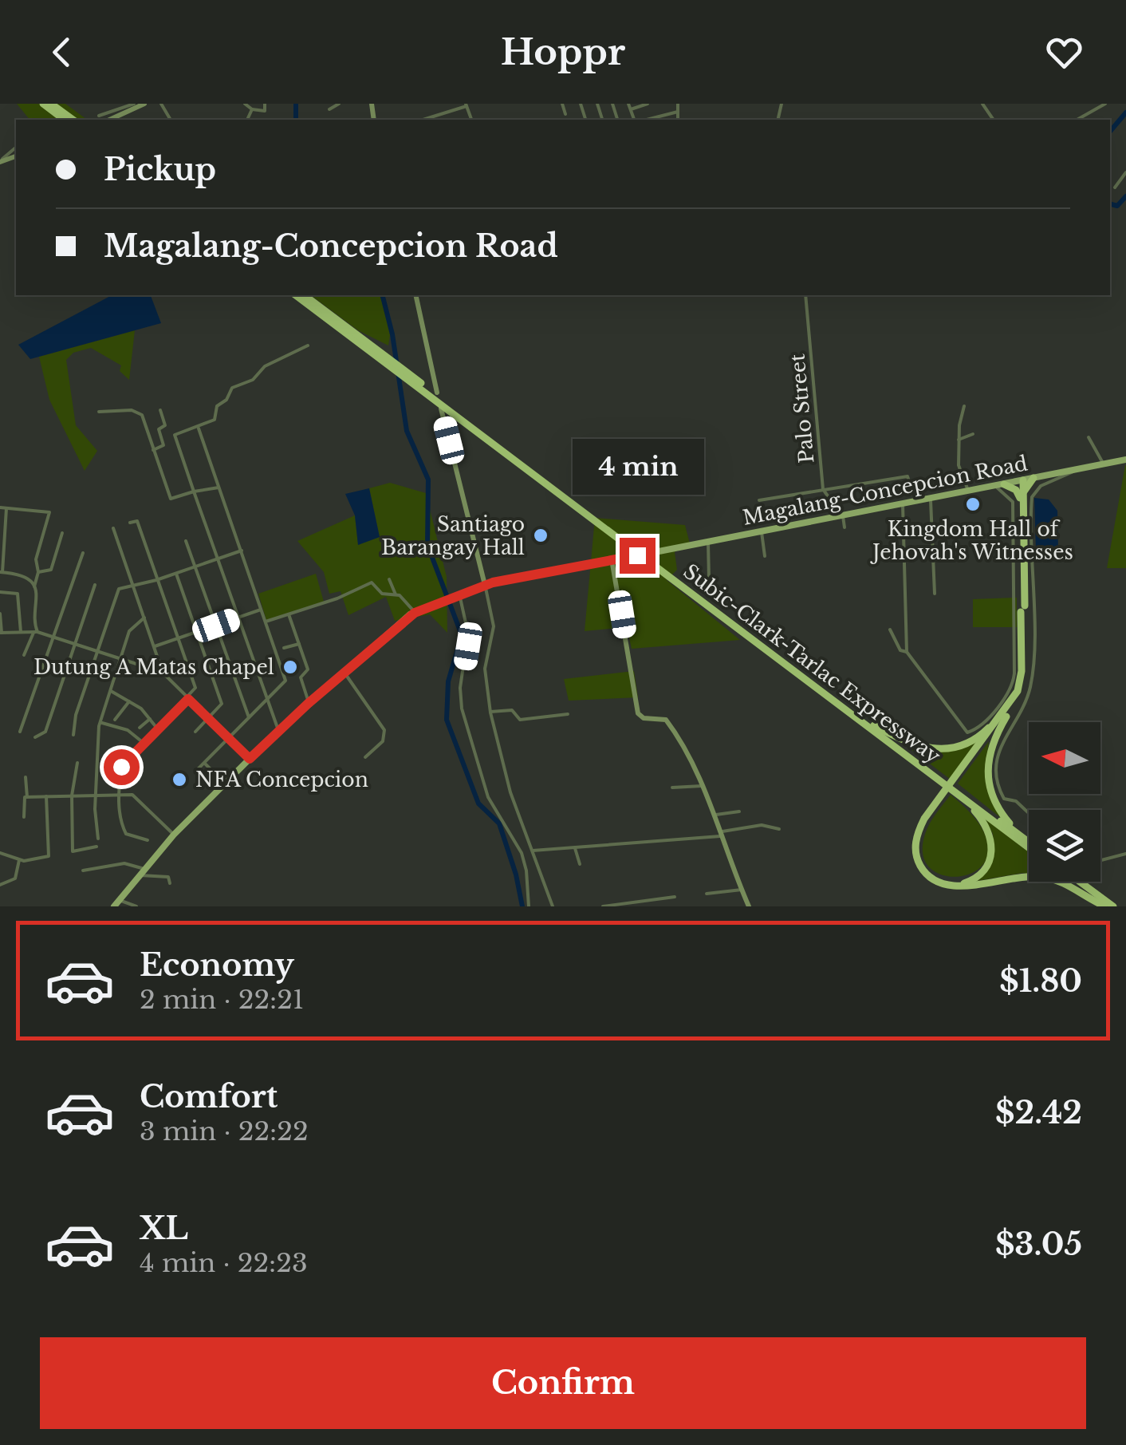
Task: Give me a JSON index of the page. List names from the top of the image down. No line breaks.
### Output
{"streets":{"highway":["Subic-Clark-Tarlac Expressway"],"main road":["Magalang-Concepcion Road"],"street":["Palo Street"]},"crossings":[["Palo Street","Magalang-Concepcion Road"],["Magalang-Concepcion Road","Subic-Clark-Tarlac Expressway"]],"places":["Kingdom Hall of Jehovah's Witnesses","Santiago Barangay Hall","Dutung A Matas Chapel","NFA Concepcion"],"north":"left","page":{"header":"Hoppr","banner":["Pickup","Magalang-Concepcion Road"],"bubble":"4 min","list":[{"name":"Economy","note":"2 min · 22:21","value":"$1.80"},{"name":"Comfort","note":"3 min · 22:22","value":"$2.42"},{"name":"XL","note":"4 min · 22:23","value":"$3.05"}],"buttons":"Confirm"}}
